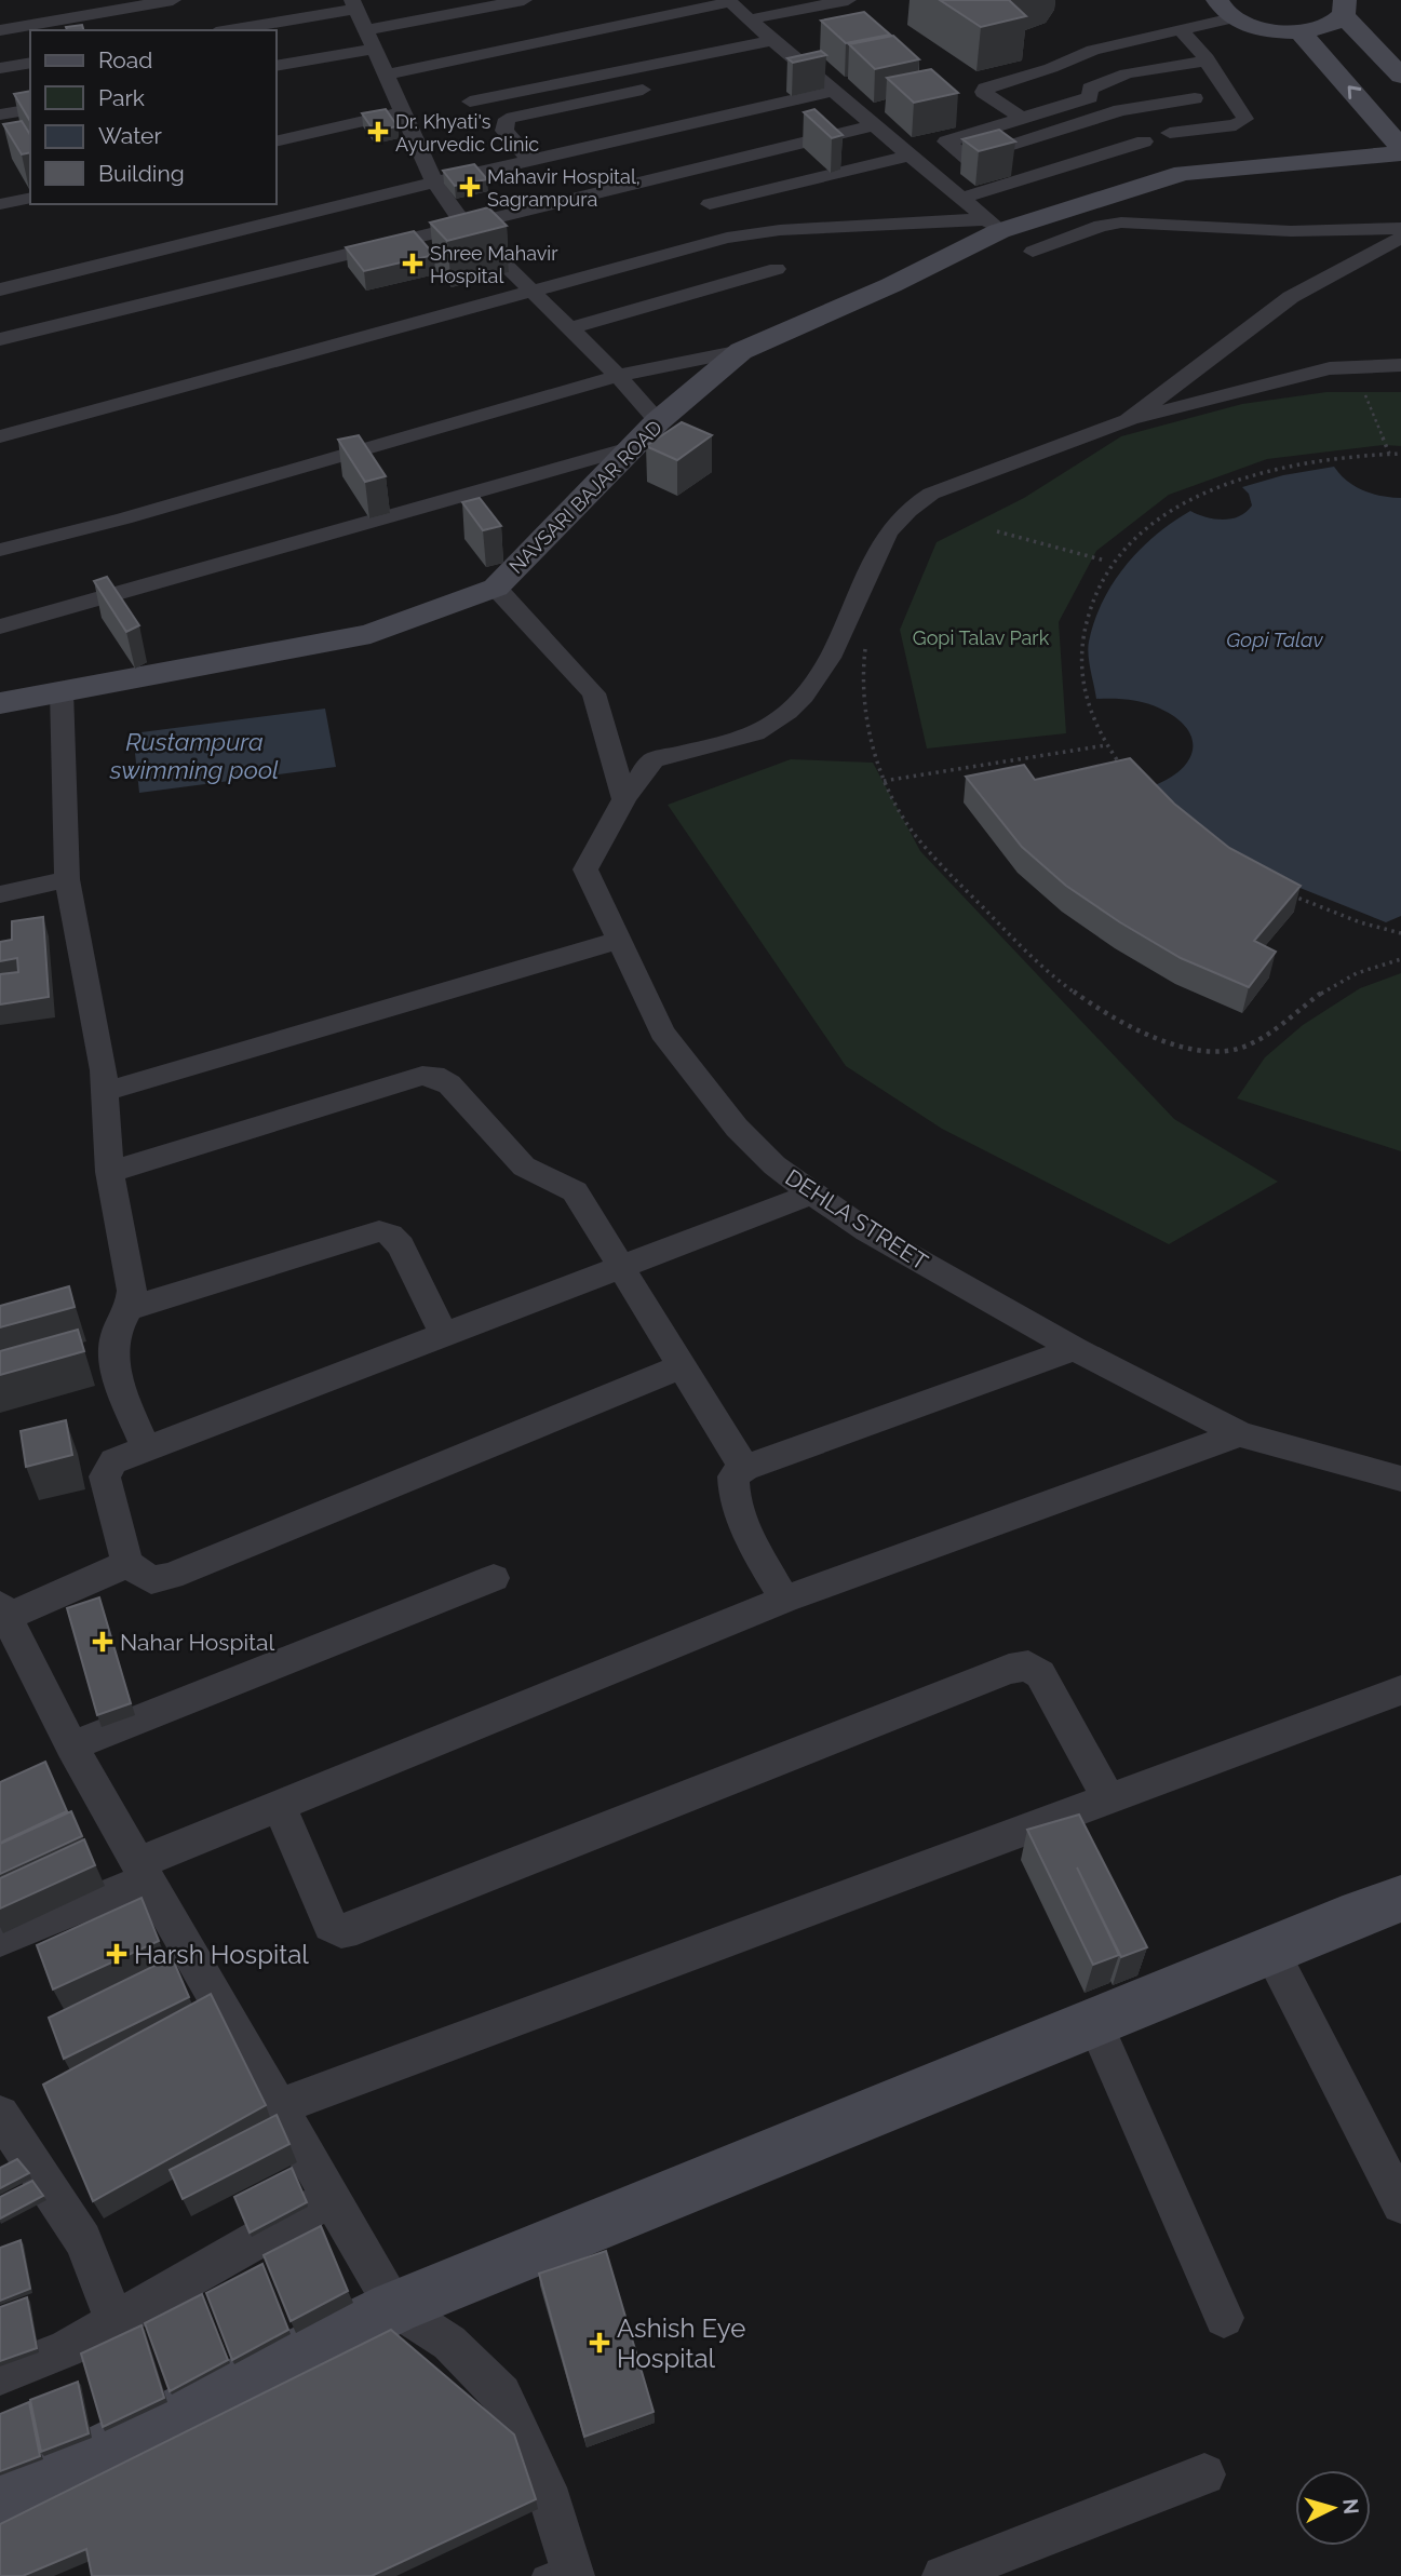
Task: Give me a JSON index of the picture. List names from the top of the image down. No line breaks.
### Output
{"streets":{"main road":["NAVSARI BAJAR ROAD"],"street":["DEHLA STREET"]},"water":["Gopi Talav","Rustampura swimming pool"],"parks":["Gopi Talav Park"],"places":{"health":["Dr. Khyati's Ayurvedic Clinic","Mahavir Hospital, Sagrampura","Shree Mahavir Hospital","Nahar Hospital","Harsh Hospital","Ashish Eye Hospital"]},"legend":["Road","Park","Water","Building"],"north":"right"}
